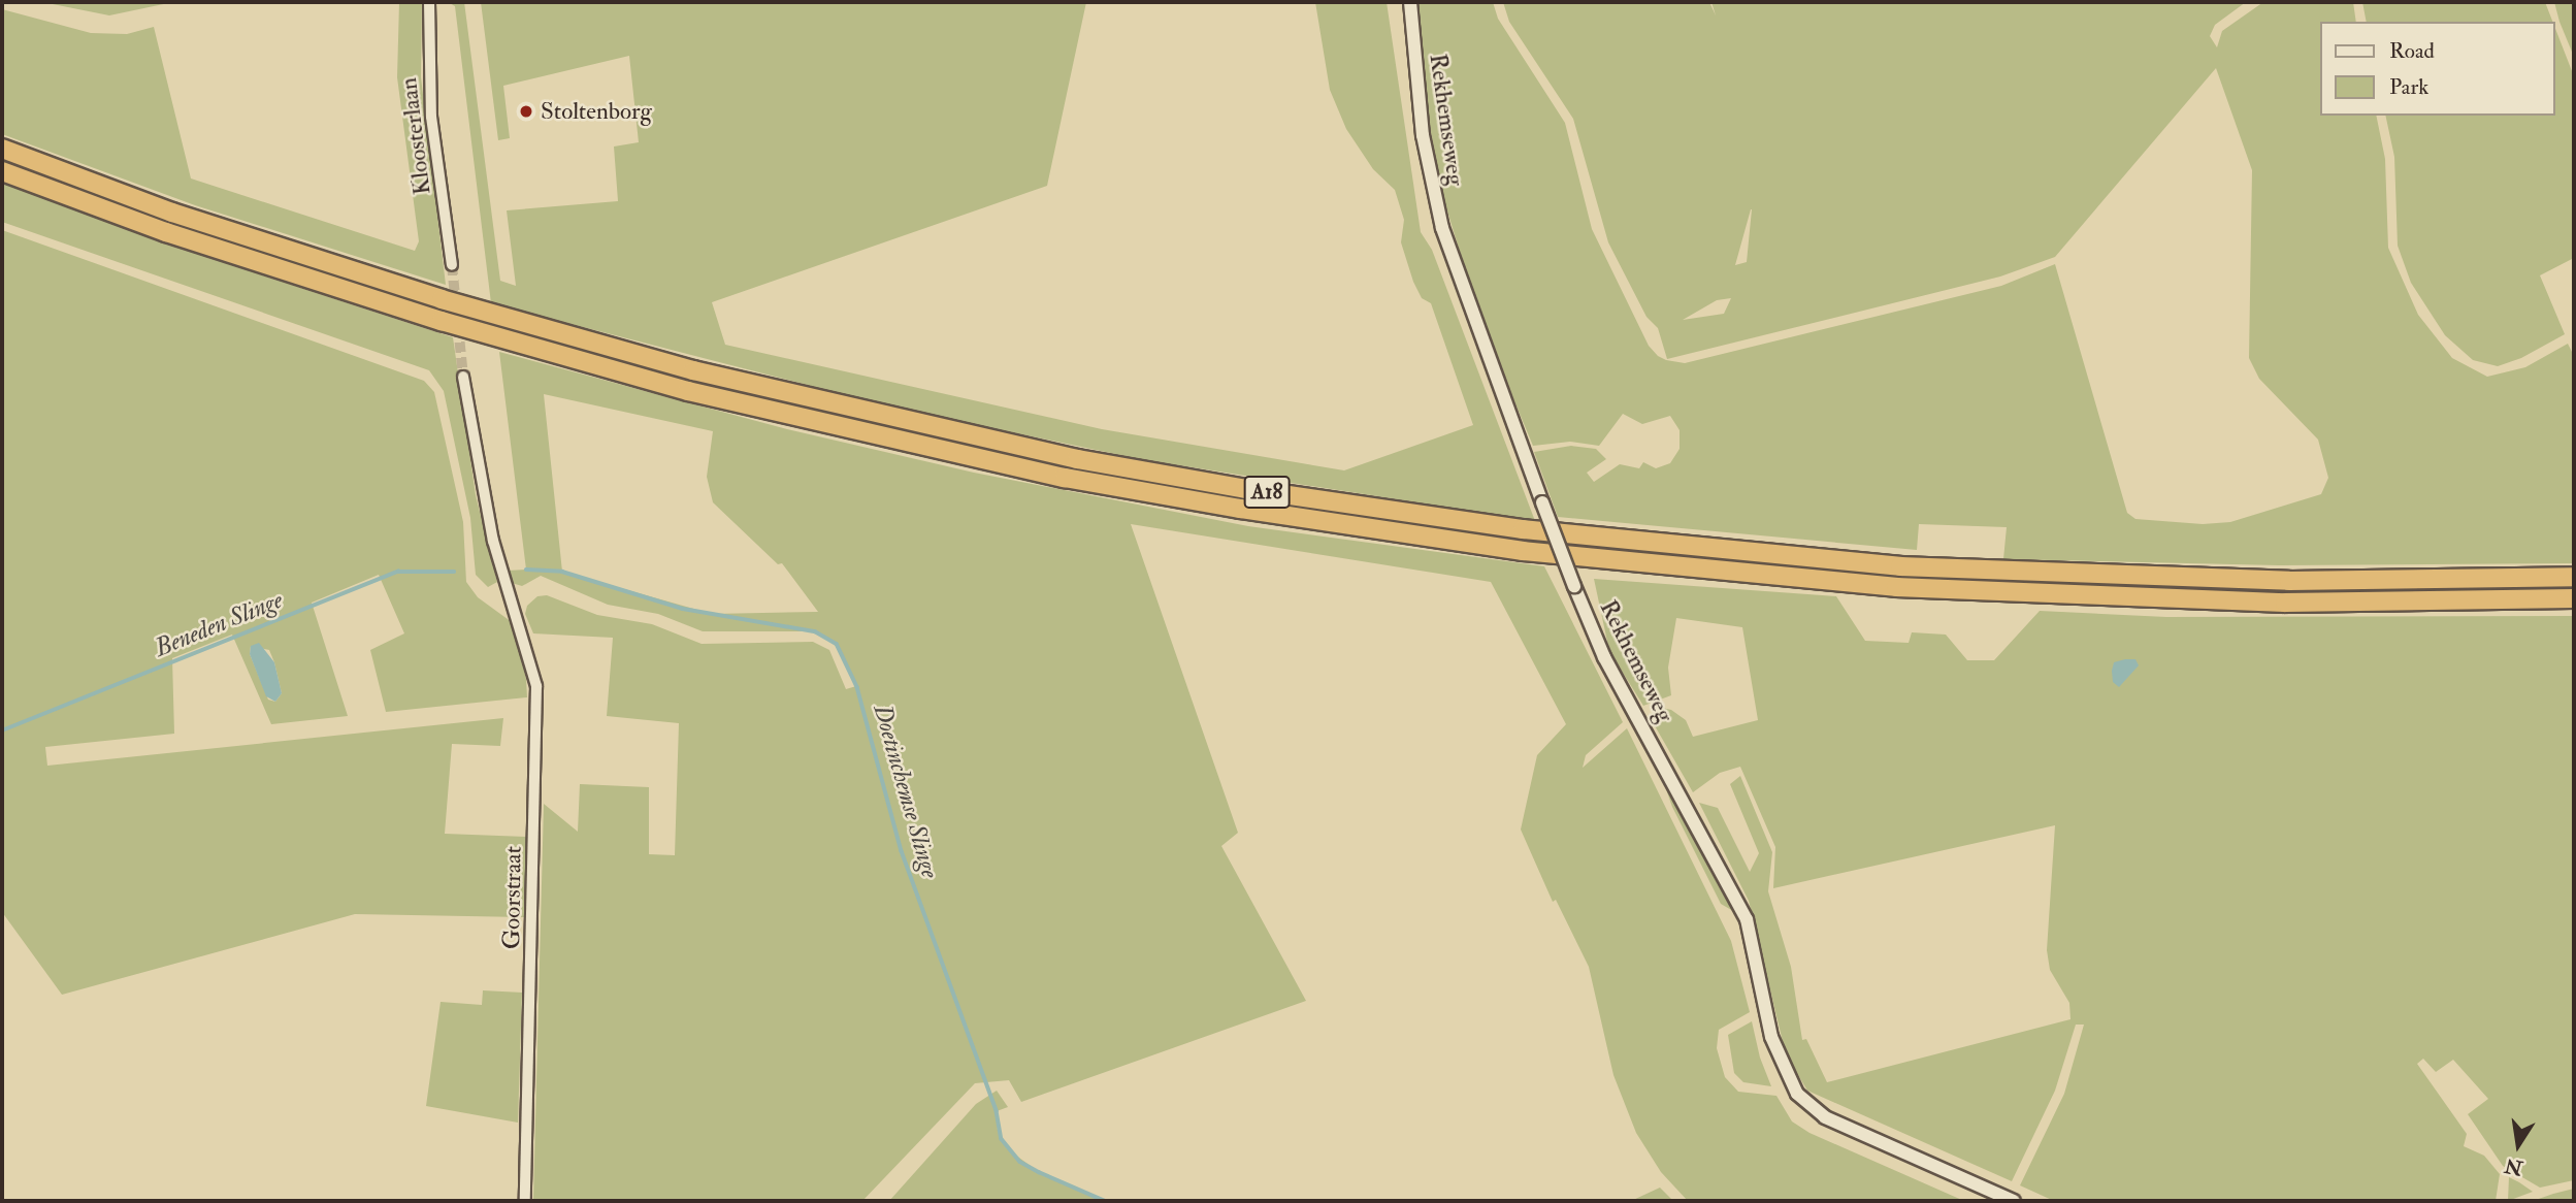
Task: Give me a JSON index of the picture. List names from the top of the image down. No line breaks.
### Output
{"streets":{"highway":["A18"],"street":["Rekhemseweg","Kloosterlaan","Goorstraat"]},"water":["Beneden Slinge","Doetinchemse Slinge"],"places":["Stoltenborg"],"legend":["Road","Park"],"north":"bottom"}
